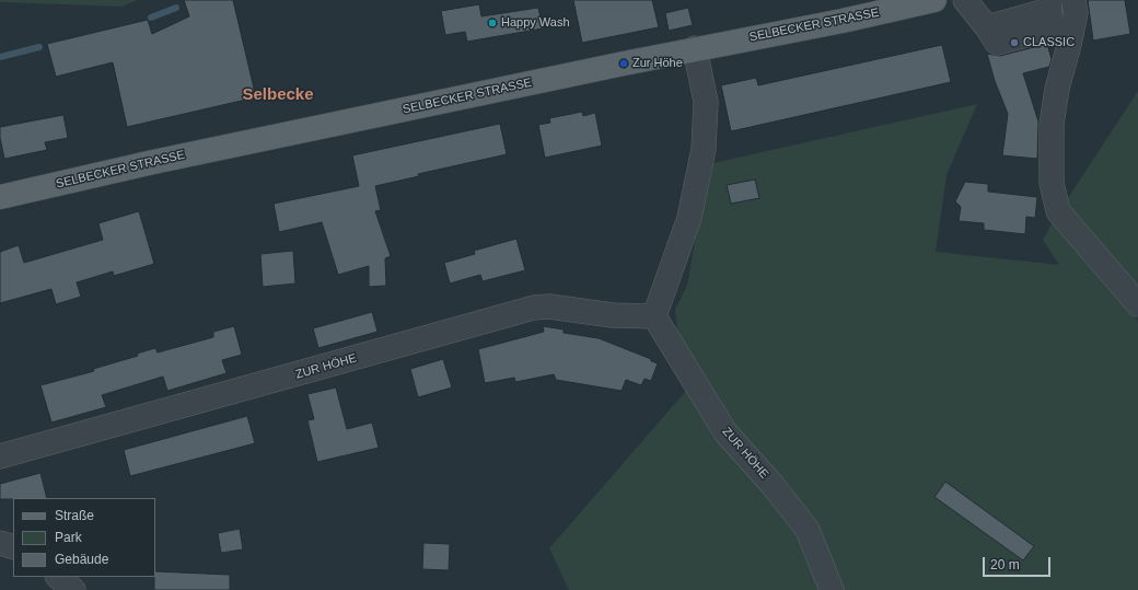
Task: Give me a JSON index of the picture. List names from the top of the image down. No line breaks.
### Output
{"streets":{"main road":["SELBECKER STRASSE"],"street":["ZUR HÖHE"]},"districts":["Selbecke"],"places":["Happy Wash","CLASSIC","Zur Höhe"],"legend":["Straße","Park","Gebäude"],"scale_bar":"20 m"}
